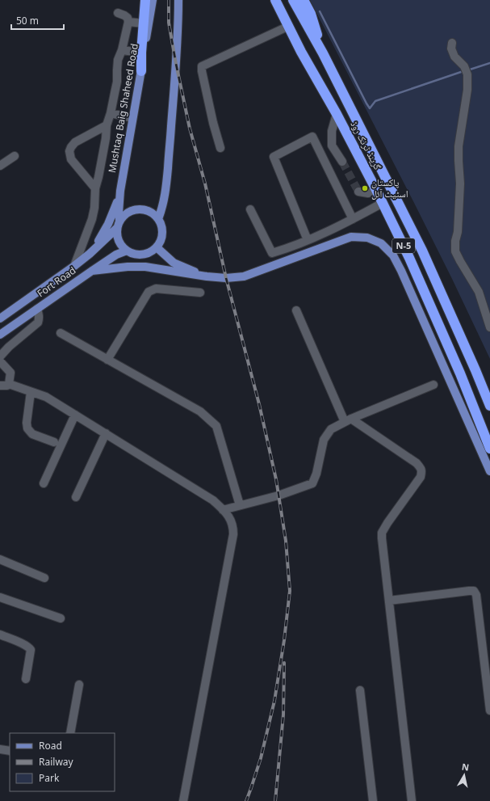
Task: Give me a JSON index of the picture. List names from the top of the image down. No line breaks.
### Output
{"streets":{"highway":["گرینڈ ٹرنک روڈ","N-5"],"main road":["Mushtaq Baig Shaheed Road","Fort Road"]},"crossings":[["Mushtaq Baig Shaheed Road","Fort Road"]],"places":["پاکستان اسٹیٹ آئل"],"legend":["Road","Railway","Park"],"scale_bar":"50 m","north":"top"}
